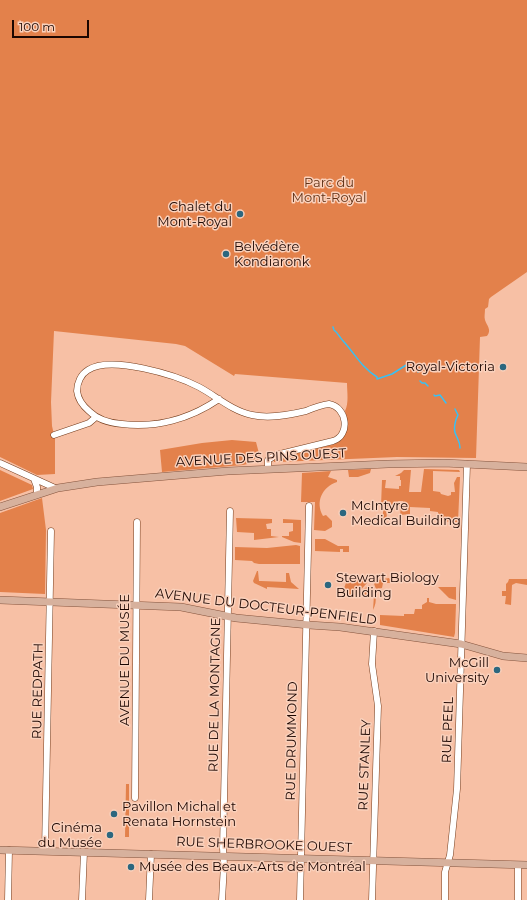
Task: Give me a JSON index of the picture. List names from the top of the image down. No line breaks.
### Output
{"streets":{"main road":["AVENUE DES PINS OUEST","AVENUE DU DOCTEUR-PENFIELD","RUE SHERBROOKE OUEST"],"street":["AVENUE DU MUSÉE","RUE REDPATH","RUE DE LA MONTAGNE","RUE PEEL","RUE DRUMMOND","RUE STANLEY"]},"crossings":[["AVENUE DES PINS OUEST","RUE PEEL"],["AVENUE DU DOCTEUR-PENFIELD","AVENUE DU MUSÉE"],["AVENUE DU DOCTEUR-PENFIELD","RUE REDPATH"],["AVENUE DU DOCTEUR-PENFIELD","RUE DE LA MONTAGNE"],["AVENUE DU DOCTEUR-PENFIELD","RUE PEEL"],["AVENUE DU DOCTEUR-PENFIELD","RUE DRUMMOND"],["AVENUE DU DOCTEUR-PENFIELD","RUE STANLEY"],["RUE REDPATH","RUE SHERBROOKE OUEST"],["RUE DE LA MONTAGNE","RUE SHERBROOKE OUEST"],["RUE PEEL","RUE SHERBROOKE OUEST"],["RUE DRUMMOND","RUE SHERBROOKE OUEST"],["RUE STANLEY","RUE SHERBROOKE OUEST"]],"parks":["Parc du Mont-Royal"],"places":["Chalet du Mont-Royal","Belvédère Kondiaronk","Royal-Victoria","McIntyre Medical Building","Stewart Biology Building","McGill University","Pavillon Michal et Renata Hornstein","Cinéma du Musée","Musée des Beaux-Arts de Montréal"],"scale_bar":"100 m"}
